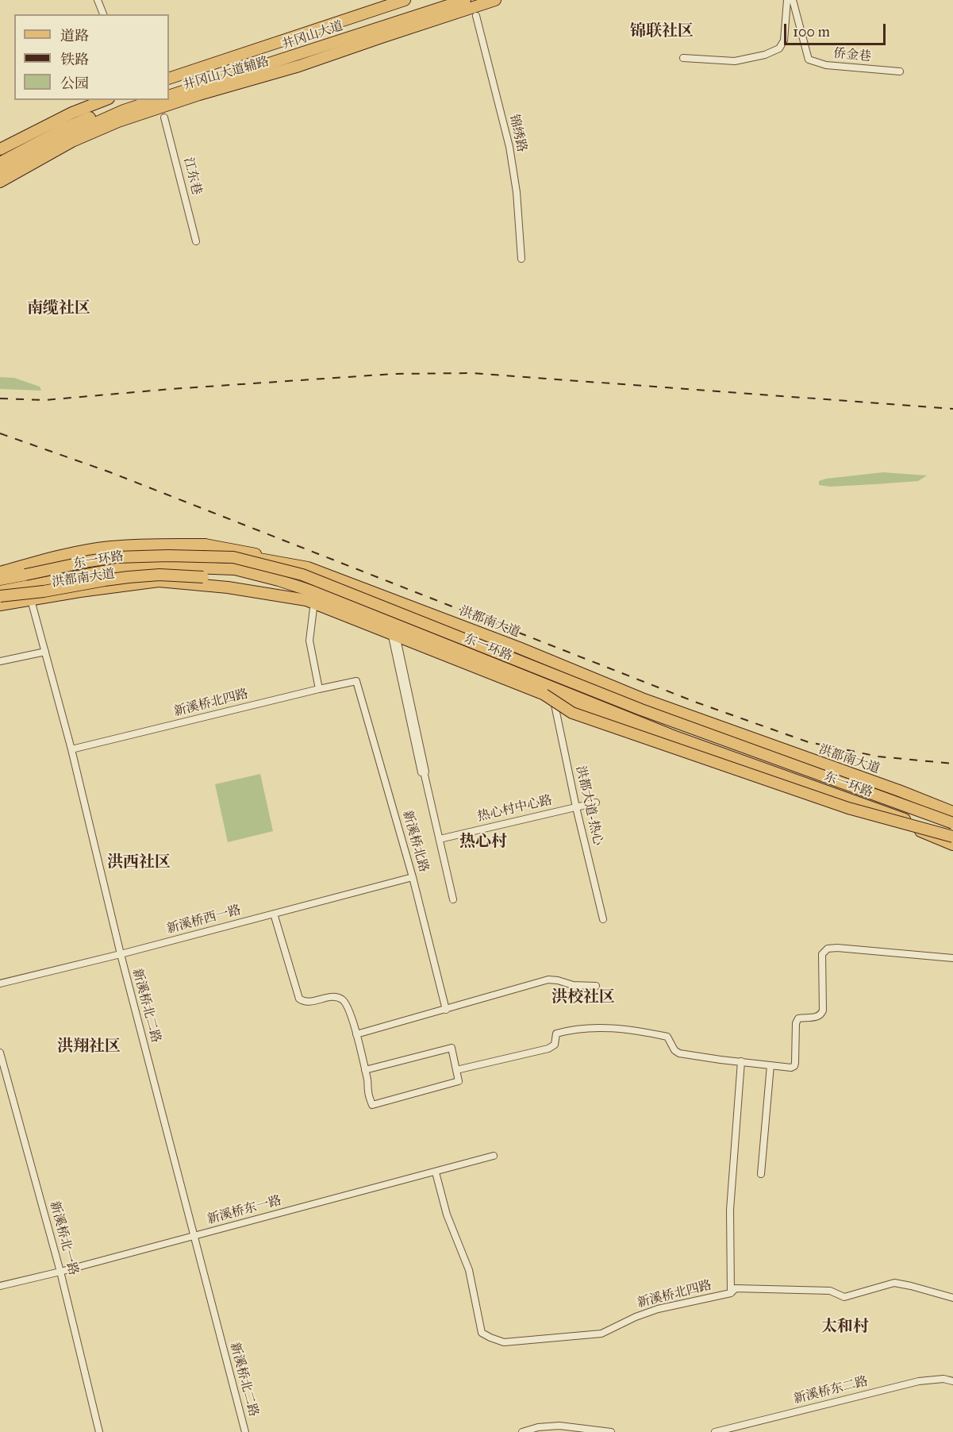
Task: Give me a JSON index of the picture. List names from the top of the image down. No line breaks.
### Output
{"streets":{"main road":["井冈山大道","井冈山大道辅路","东一环路","洪都南大道"],"street":["侨金巷","锦绣路","江东巷","新溪桥北四路","洪都大道-热心","热心村中心路","新溪桥北路","新溪桥西一路","新溪桥北二路","新溪桥东一路","新溪桥北一路","新溪桥东二路"]},"crossings":[["东一环路","洪都南大道"],["东一环路","新溪桥北二路"],["洪都南大道","洪都大道-热心"],["洪都南大道","新溪桥北二路"],["新溪桥北四路","新溪桥北路"],["新溪桥北四路","新溪桥北二路"],["新溪桥北四路","新溪桥东一路"],["洪都大道-热心","热心村中心路"],["新溪桥北路","新溪桥西一路"],["新溪桥西一路","新溪桥北二路"],["新溪桥北二路","新溪桥东一路"],["新溪桥东一路","新溪桥北一路"]],"districts":["锦联社区","南缆社区","热心村","洪西社区","洪校社区","洪翔社区","太和村"],"legend":["道路","铁路","公园"],"scale_bar":"100 m"}
